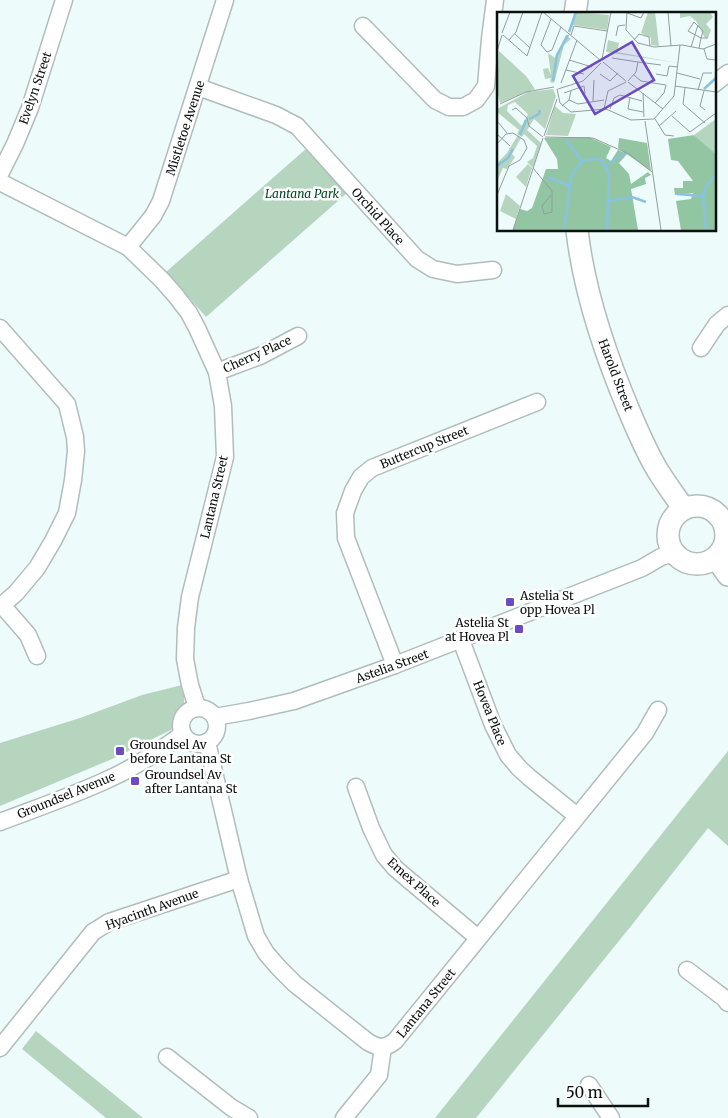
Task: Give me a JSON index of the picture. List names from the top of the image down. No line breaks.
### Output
{"streets":{"main road":["Harold Street"],"street":["Evelyn Street","Mistletoe Avenue","Orchid Place","Cherry Place","Buttercup Street","Lantana Street","Astelia Street","Hovea Place","Groundsel Avenue","Emex Place","Hyacinth Avenue"]},"crossings":[["Mistletoe Avenue","Orchid Place"],["Mistletoe Avenue","Lantana Street"],["Cherry Place","Lantana Street"],["Harold Street","Astelia Street"],["Buttercup Street","Astelia Street"],["Lantana Street","Astelia Street"],["Lantana Street","Hovea Place"],["Lantana Street","Groundsel Avenue"],["Lantana Street","Emex Place"],["Astelia Street","Hovea Place"],["Astelia Street","Groundsel Avenue"]],"parks":["Lantana Park"],"places":{"transit":["Astelia St opp Hovea Pl","Astelia St at Hovea Pl","Groundsel Av before Lantana St","Groundsel Av after Lantana St"]},"scale_bar":"50 m"}
